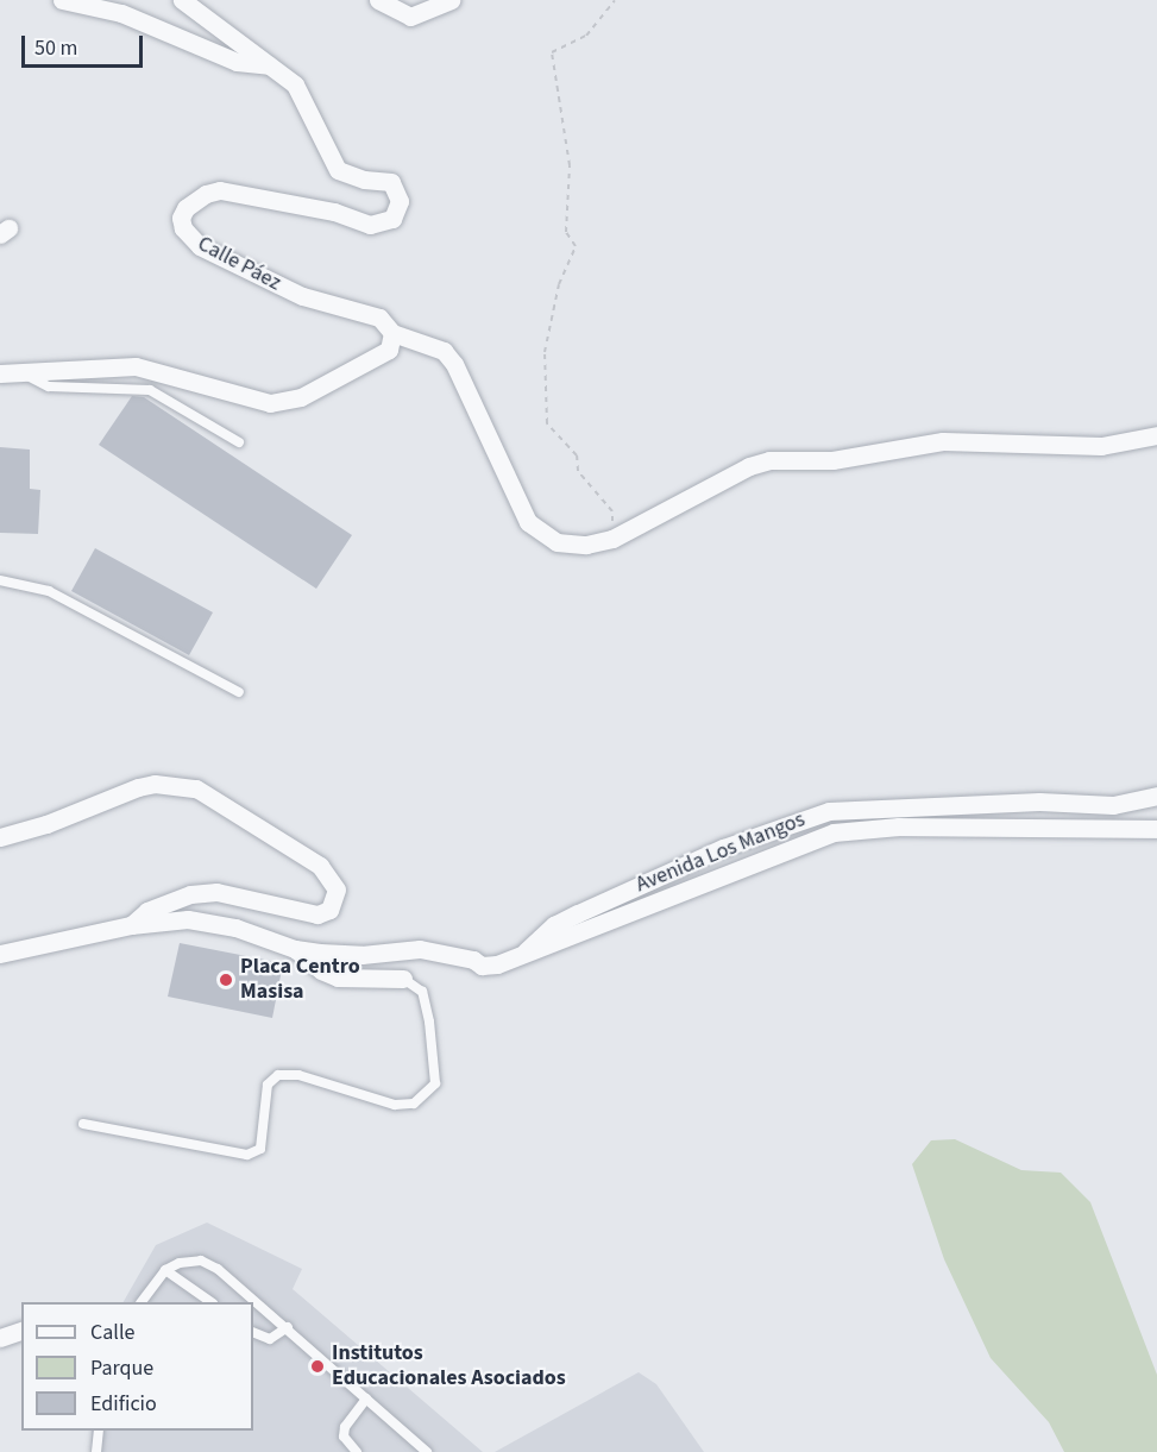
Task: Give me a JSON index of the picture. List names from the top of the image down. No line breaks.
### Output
{"streets":{"street":["Calle Páez","Avenida Los Mangos"]},"places":["Placa Centro Masisa","Institutos Educacionales Asociados"],"legend":["Calle","Parque","Edificio"],"scale_bar":"50 m"}
